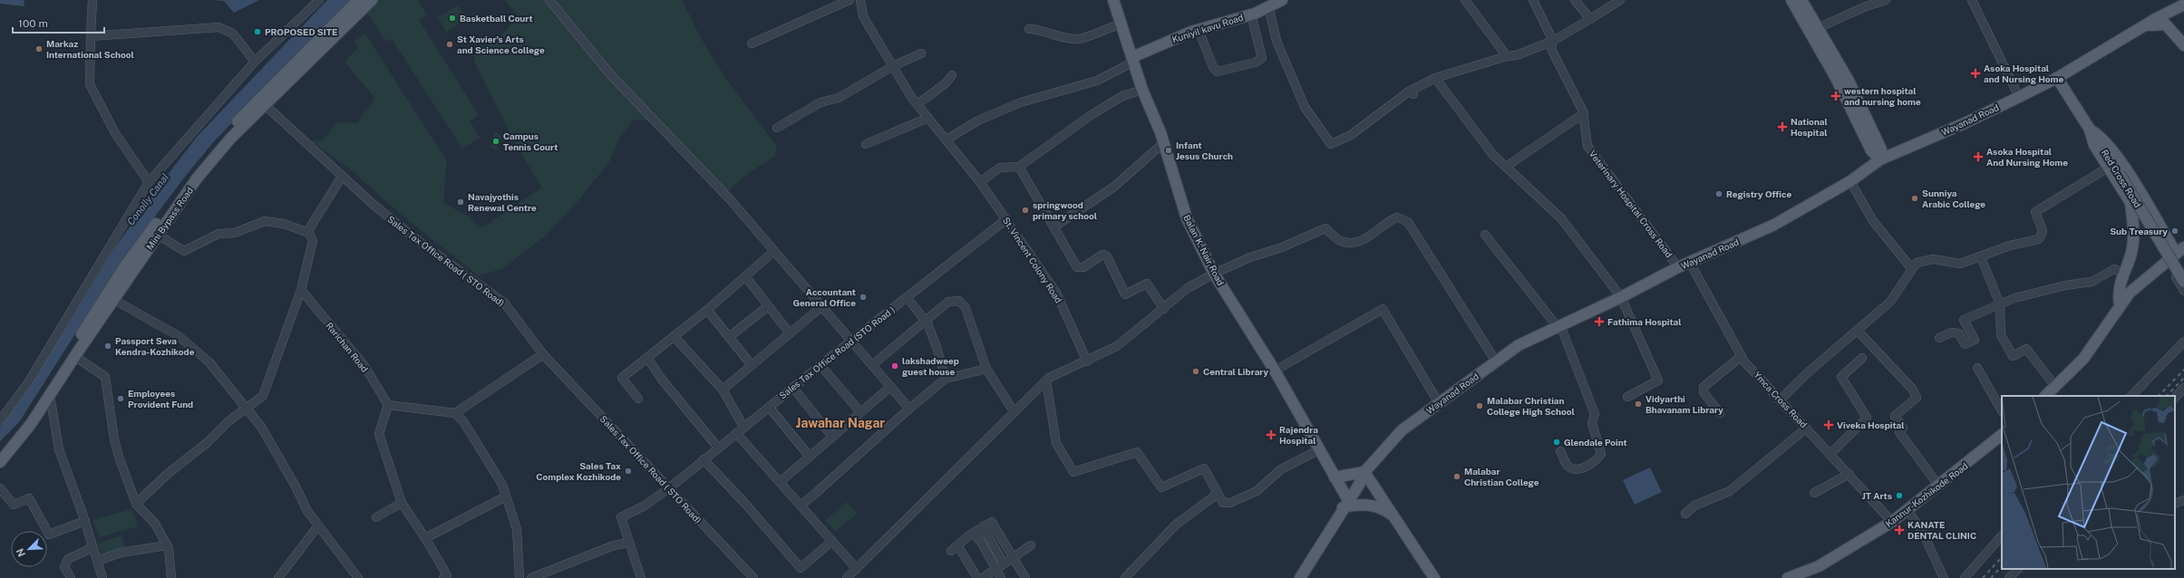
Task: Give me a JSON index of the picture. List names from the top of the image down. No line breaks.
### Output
{"streets":{"main road":["Kuniyil kavu Road","Wayanad Road","Red Cross Road","Mini Bypass Road","Balan K. Nair Road","Kannur-Kozhikode Road"],"street":["Veterinary Hospital Cross Road","St. Vincent Colony Road","Sales Tax Office Road ( STO Road)","Rarichan Road","Sales Tax Office Road (STO Road )","Ymca Cross Road"]},"crossings":[["Kuniyil kavu Road","Balan K. Nair Road"],["Wayanad Road","Red Cross Road"],["Wayanad Road","Veterinary Hospital Cross Road"],["Wayanad Road","Balan K. Nair Road"],["Wayanad Road","Ymca Cross Road"],["Mini Bypass Road","Sales Tax Office Road ( STO Road)"],["St. Vincent Colony Road","Sales Tax Office Road (STO Road )"],["Sales Tax Office Road ( STO Road)","Sales Tax Office Road (STO Road )"],["Ymca Cross Road","Kannur-Kozhikode Road"]],"districts":["Jawahar Nagar"],"water":["Conolly Canal"],"places":{"other":["Basketball Court","PROPOSED SITE","St Xavier's Arts and Science College","Markaz International School","Campus Tennis Court","Infant Jesus Church","Registry Office","Sunniya Arabic College","Navajyothis Renewal Centre","springwood primary school","Sub Treasury","Accountant General Office","Passport Seva Kendra-Kozhikode","lakshadweep guest house","Central Library","Employees Provident Fund","Vidyarthi Bhavanam Library","Malabar Christian College High School","Glendale Point","Sales Tax Complex Kozhikode","Malabar Christian College","JT Arts"],"health":["Asoka Hospital and Nursing Home","western hospital and nursing home","National Hospital","Asoka Hospital And Nursing Home","Fathima Hospital","Viveka Hospital","Rajendra Hospital","KANATE DENTAL CLINIC"]},"scale_bar":"100 m","north":"bottom left"}
